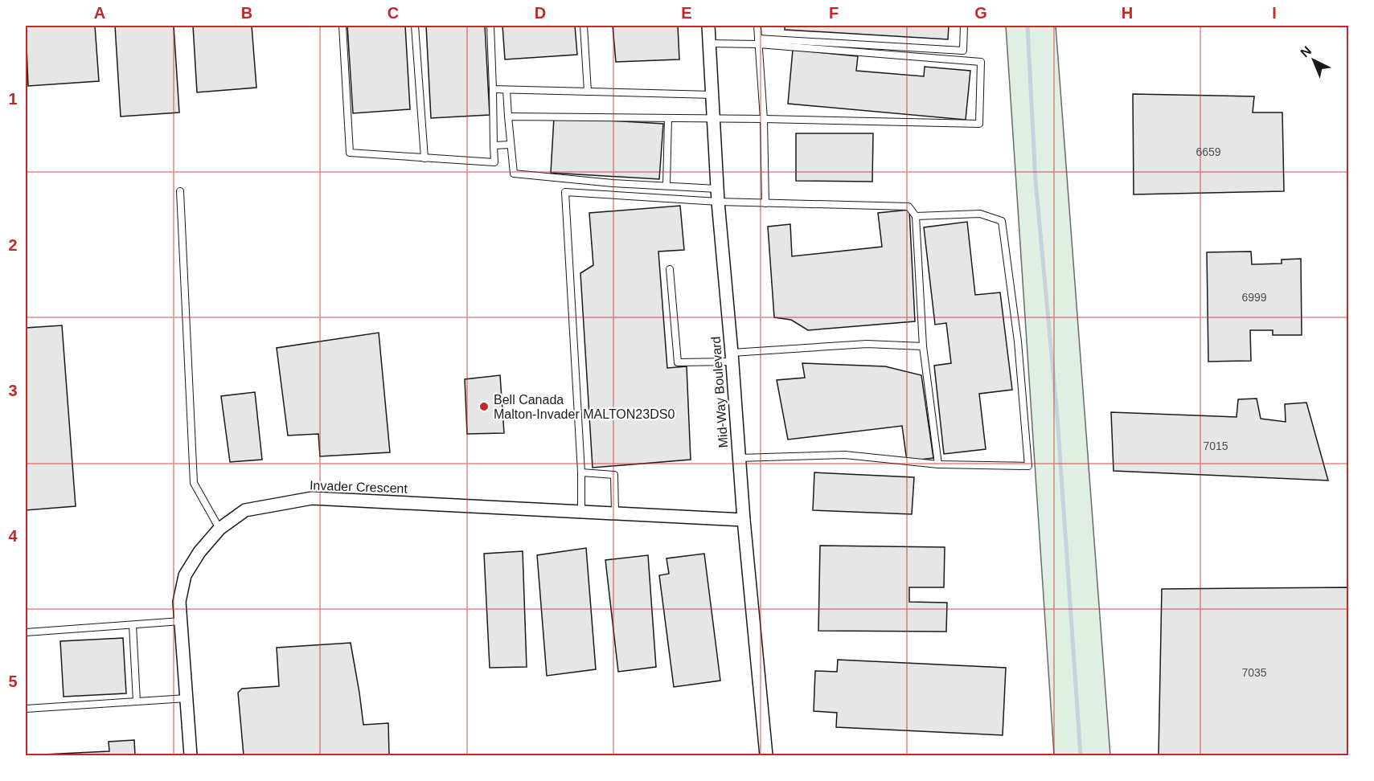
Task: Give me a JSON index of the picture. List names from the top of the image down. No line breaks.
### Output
{"streets":{"street":["Mid-Way Boulevard","Invader Crescent"]},"crossings":[["Mid-Way Boulevard","Invader Crescent"]],"places":["Bell Canada Malton-Invader MALTON23DS0"],"house_numbers":["6659","6999","7015","7035"],"north":"top left","grid":{"columns":["A","B","C","D","E","F","G","H","I"],"rows":["1","2","3","4","5"]}}
